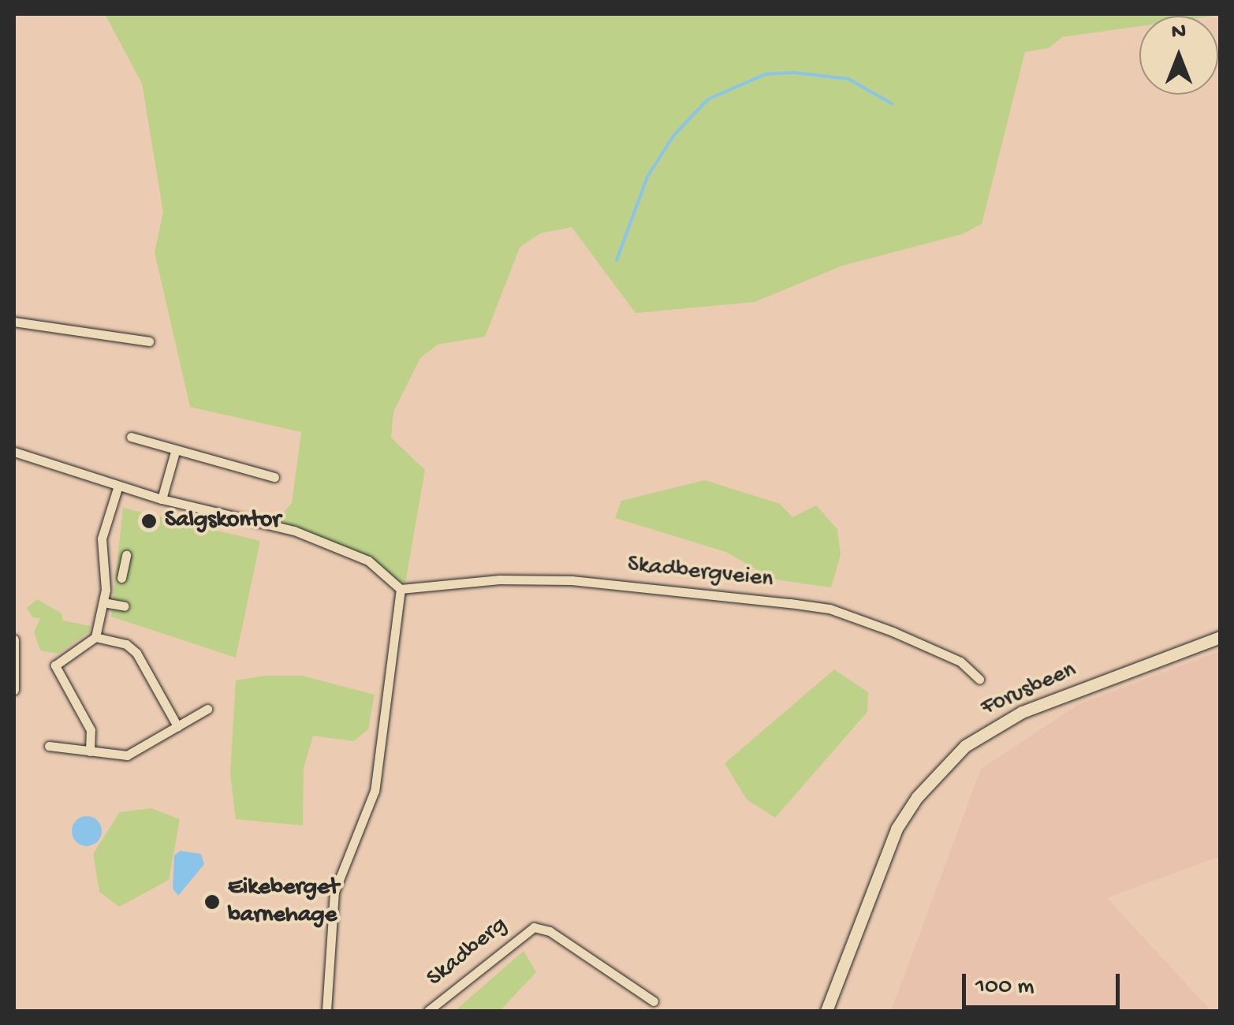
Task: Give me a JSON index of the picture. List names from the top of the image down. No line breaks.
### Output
{"streets":{"main road":["Forusbeen"],"street":["Skadbergveien","Skadberg"]},"places":["Salgskontor","Eikeberget barnehage"],"scale_bar":"100 m","north":"top"}
